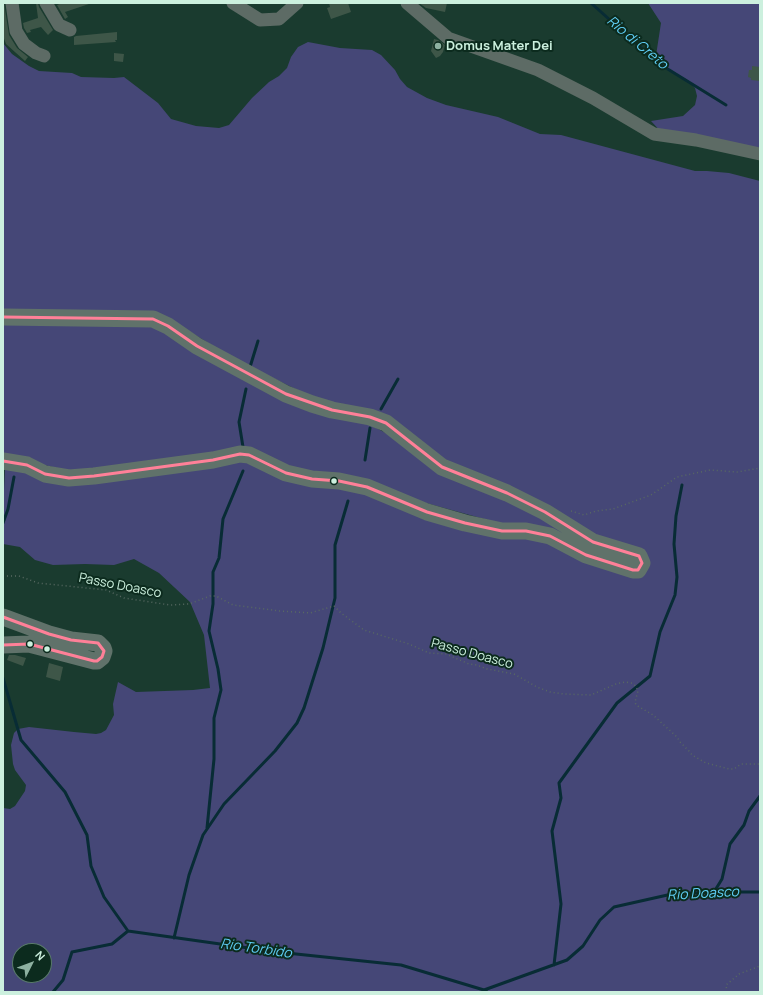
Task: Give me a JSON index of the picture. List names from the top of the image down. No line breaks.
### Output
{"streets":{"path":["Passo Doasco"]},"water":["Rio di Creto","Rio Doasco","Rio Torbido"],"places":["Domus Mater Dei"],"north":"top right"}
